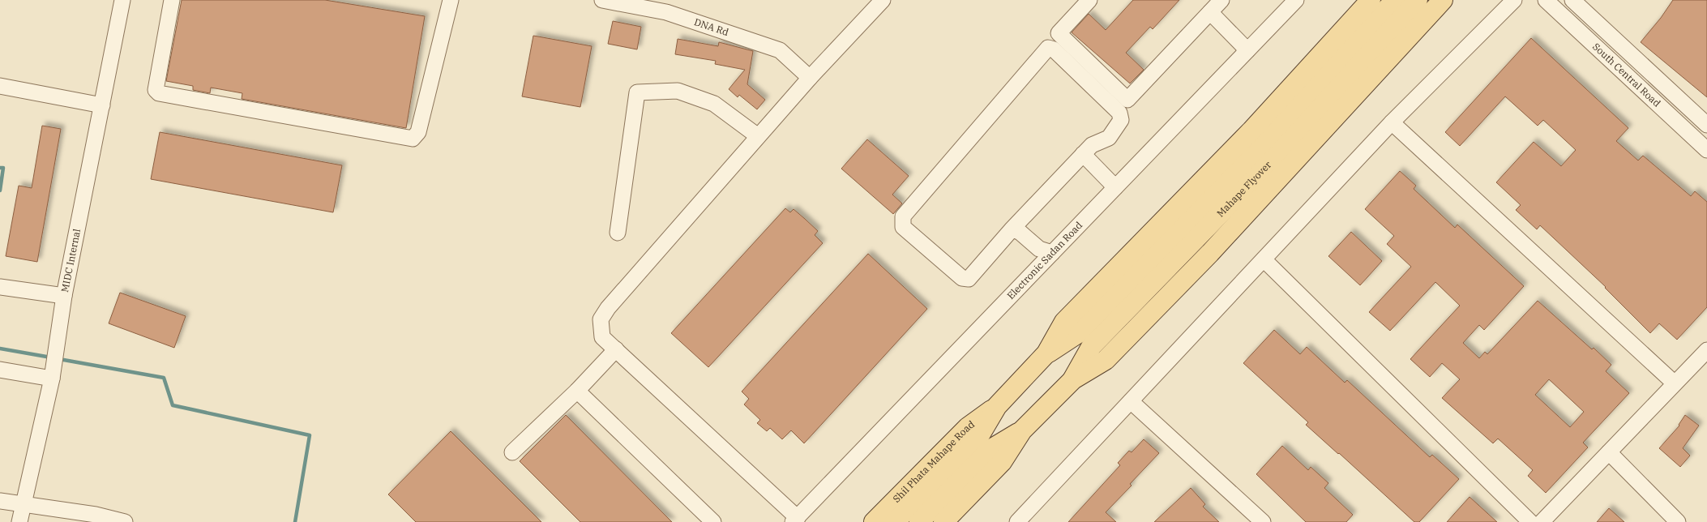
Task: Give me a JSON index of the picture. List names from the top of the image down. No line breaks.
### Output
{"streets":{"main road":["Mahape Flyover","Shil Phata Mahape Road"],"street":["DNA Rd","South Central Road","MIDC Internal","Electronic Sadan Road"]}}
